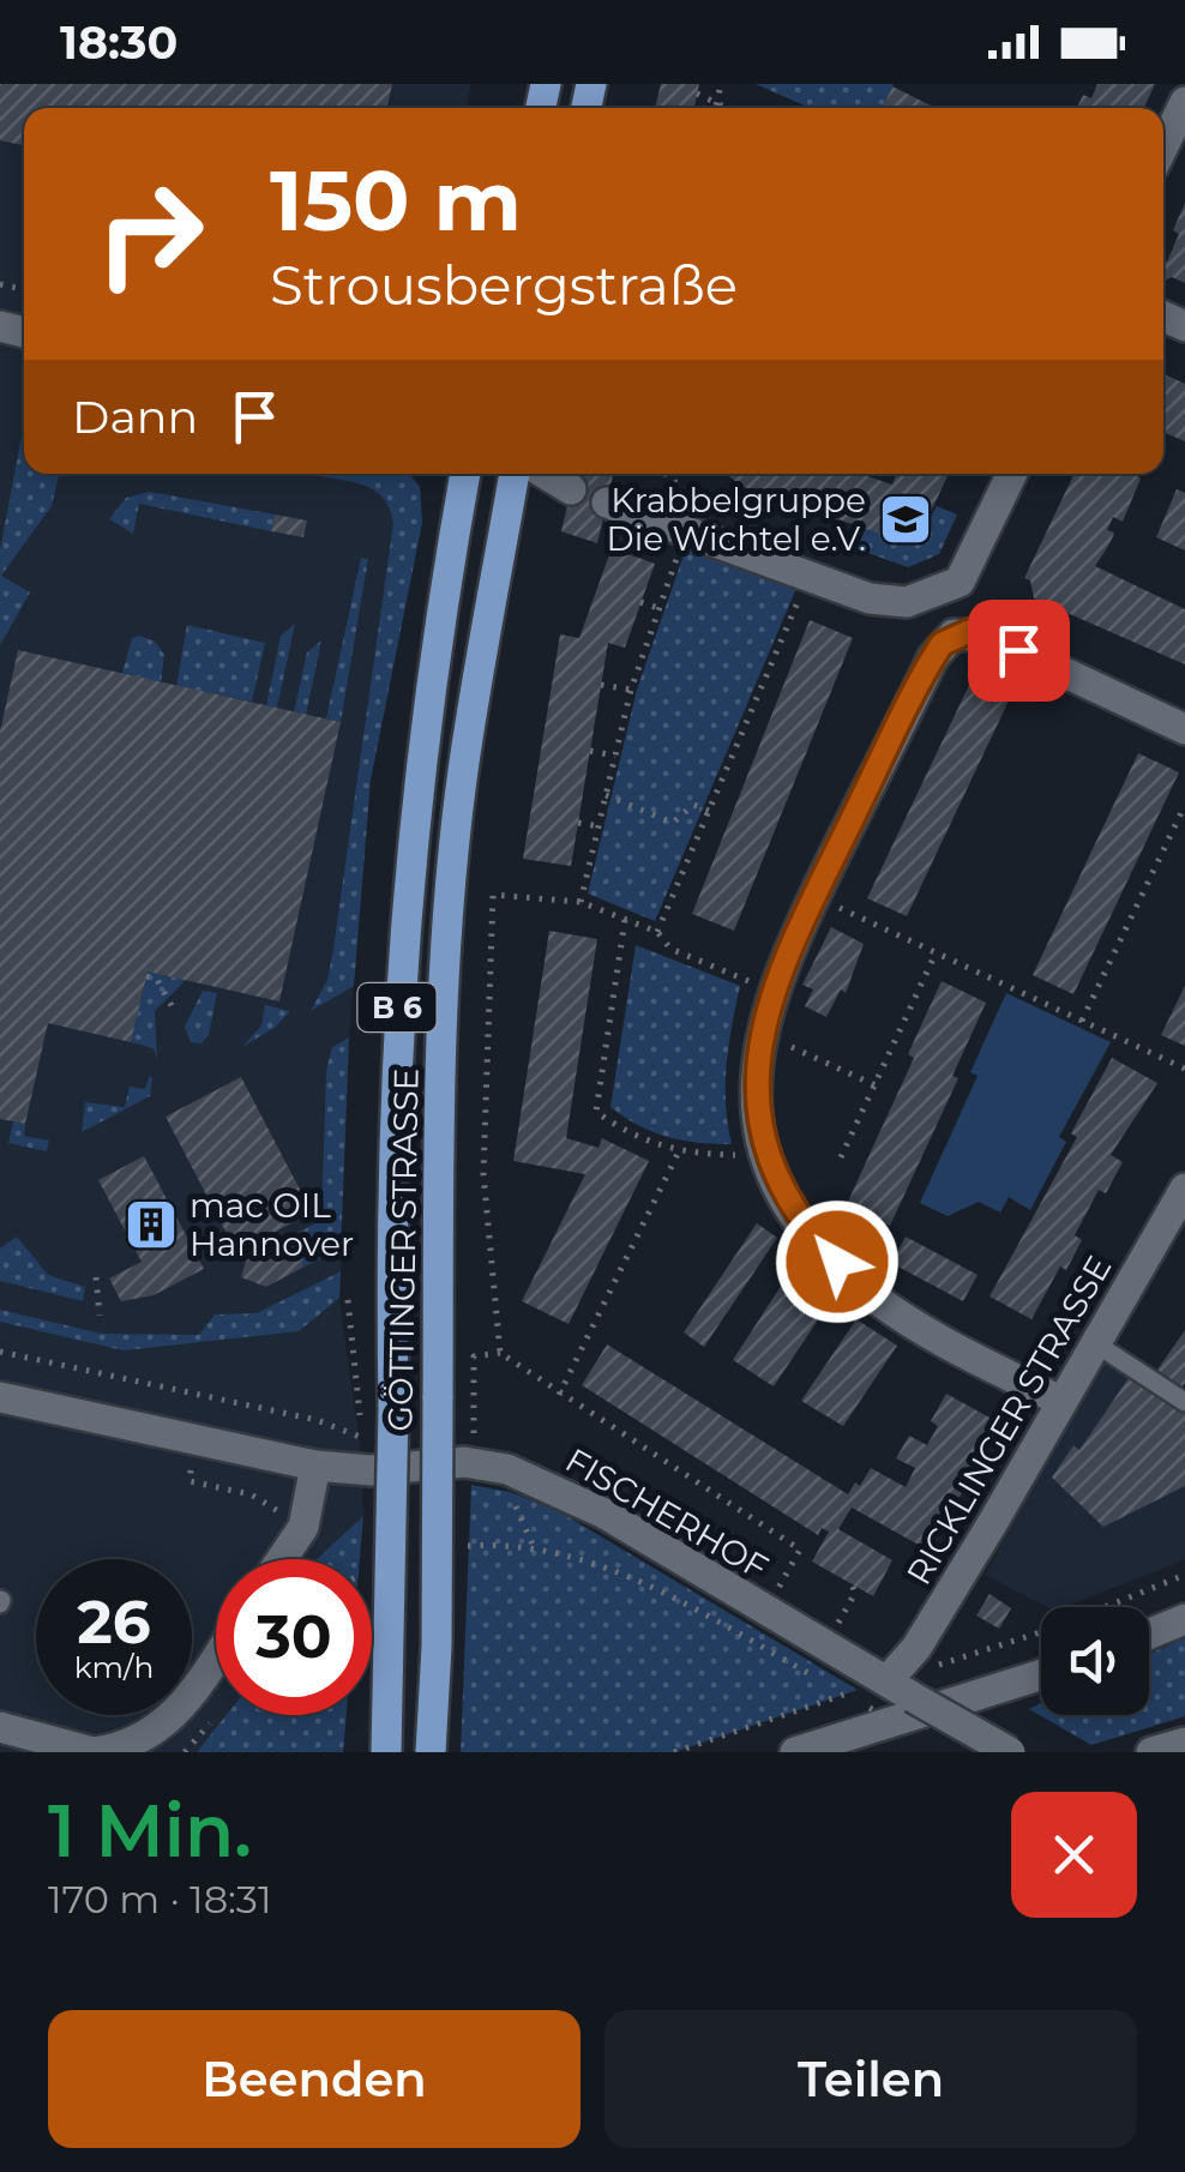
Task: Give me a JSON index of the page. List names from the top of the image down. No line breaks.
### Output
{"streets":{"main road":["B 6","GÖTTINGER STRASSE"],"street":["RICKLINGER STRASSE","FISCHERHOF"]},"crossings":[["RICKLINGER STRASSE","FISCHERHOF"]],"places":{"school or university":["Krabbelgruppe Die Wichtel e.V."],"building":["mac OIL Hannover"]},"page":{"status":"18:30","turn":["150 m","Strousbergstraße"],"then":"Dann","speed":"26 km/h","limit":"30","heading":["1 Min.","170 m · 18:31"],"buttons":["Beenden","Teilen"]}}
